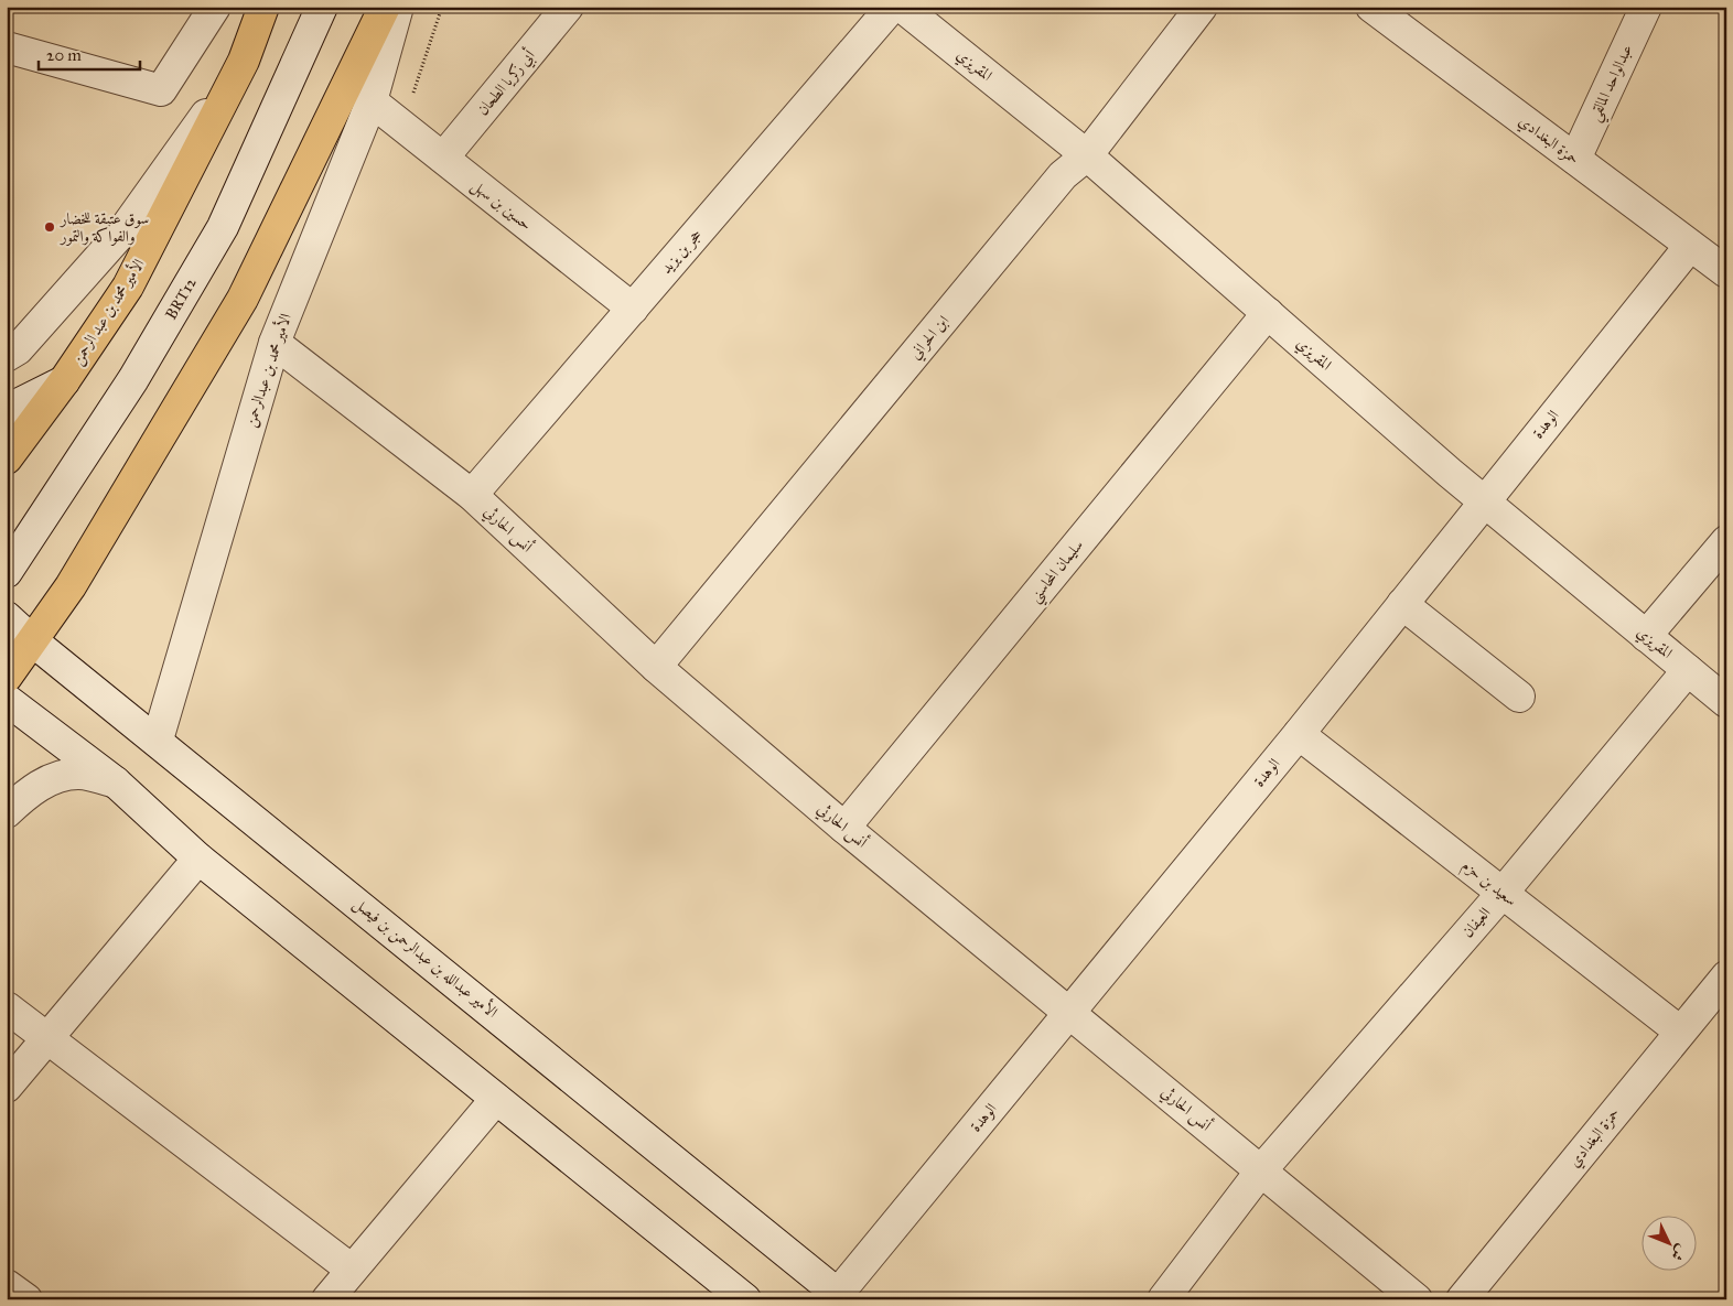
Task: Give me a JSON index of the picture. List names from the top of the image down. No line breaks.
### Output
{"streets":{"main road":["الأمير محمد بن عبد الرحمن"],"street":["المقريزي","أبي زكريا الطحان","عبدالواحد المالقي","حمزة البغدادي","حسين بن سهل","حجر بن يزيد","BRT12","ابن الحراني","الأمير محمد بن عبدالرحمن","الوهدة","أنس الحارثي","سليمان المحاسني","سعيد بن حزم","العيفان","الأمير عبدالله بن عبدالرحمن بن فيصل"]},"crossings":[["المقريزي","ابن الحراني"],["المقريزي","الوهدة"],["المقريزي","سليمان المحاسني"],["المقريزي","العيفان"],["أبي زكريا الطحان","حسين بن سهل"],["عبدالواحد المالقي","حمزة البغدادي"],["حمزة البغدادي","الوهدة"],["حمزة البغدادي","سعيد بن حزم"],["حسين بن سهل","حجر بن يزيد"],["حسين بن سهل","الأمير محمد بن عبدالرحمن"],["حجر بن يزيد","أنس الحارثي"],["ابن الحراني","أنس الحارثي"],["الأمير محمد بن عبدالرحمن","أنس الحارثي"],["الأمير محمد بن عبدالرحمن","الأمير عبدالله بن عبدالرحمن بن فيصل"],["الوهدة","أنس الحارثي"],["الوهدة","سعيد بن حزم"],["الوهدة","الأمير عبدالله بن عبدالرحمن بن فيصل"],["أنس الحارثي","سليمان المحاسني"],["أنس الحارثي","العيفان"],["سعيد بن حزم","العيفان"]],"places":["سوق عتيقة للخضار والفواكة والتمور"],"scale_bar":"20 m","north":"bottom right"}
